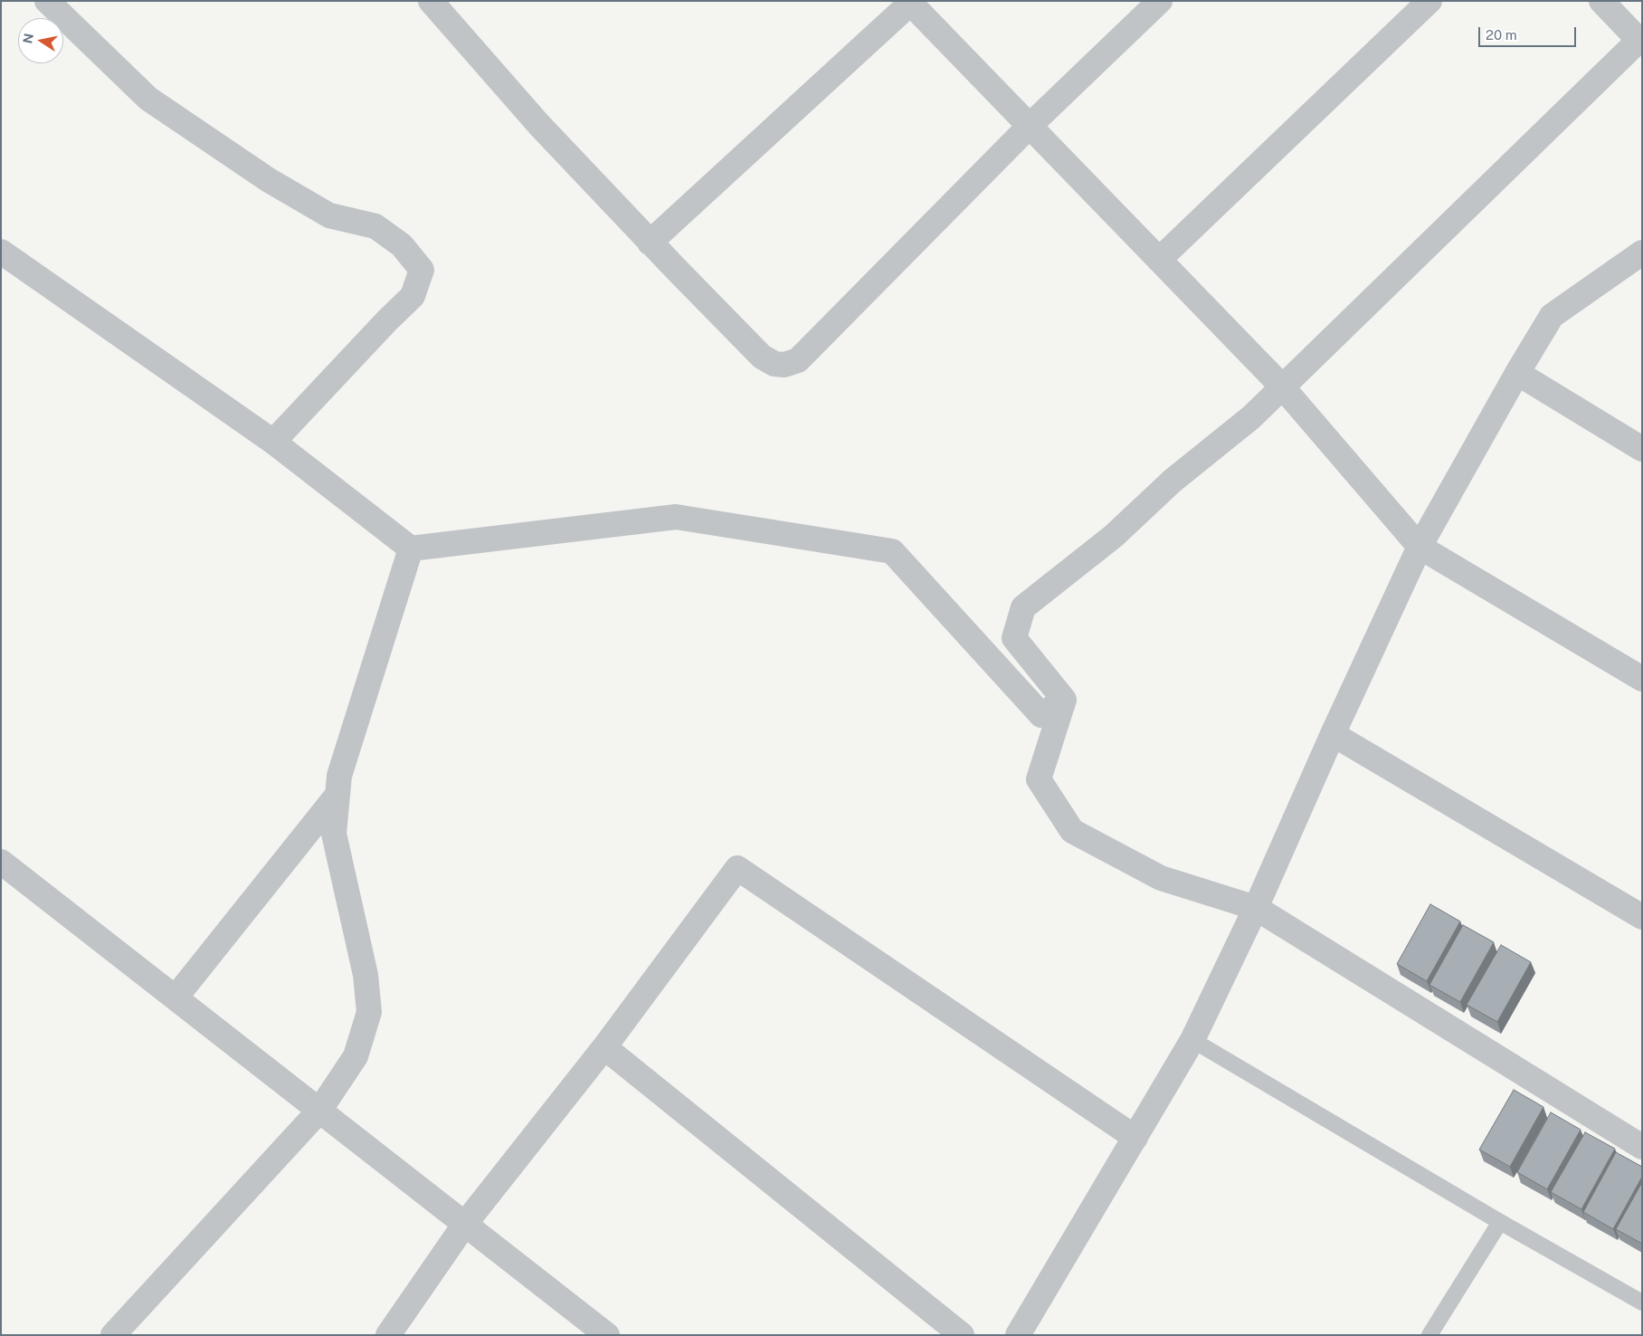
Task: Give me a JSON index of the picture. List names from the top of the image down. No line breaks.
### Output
{"scale_bar":"20 m","north":"left"}
